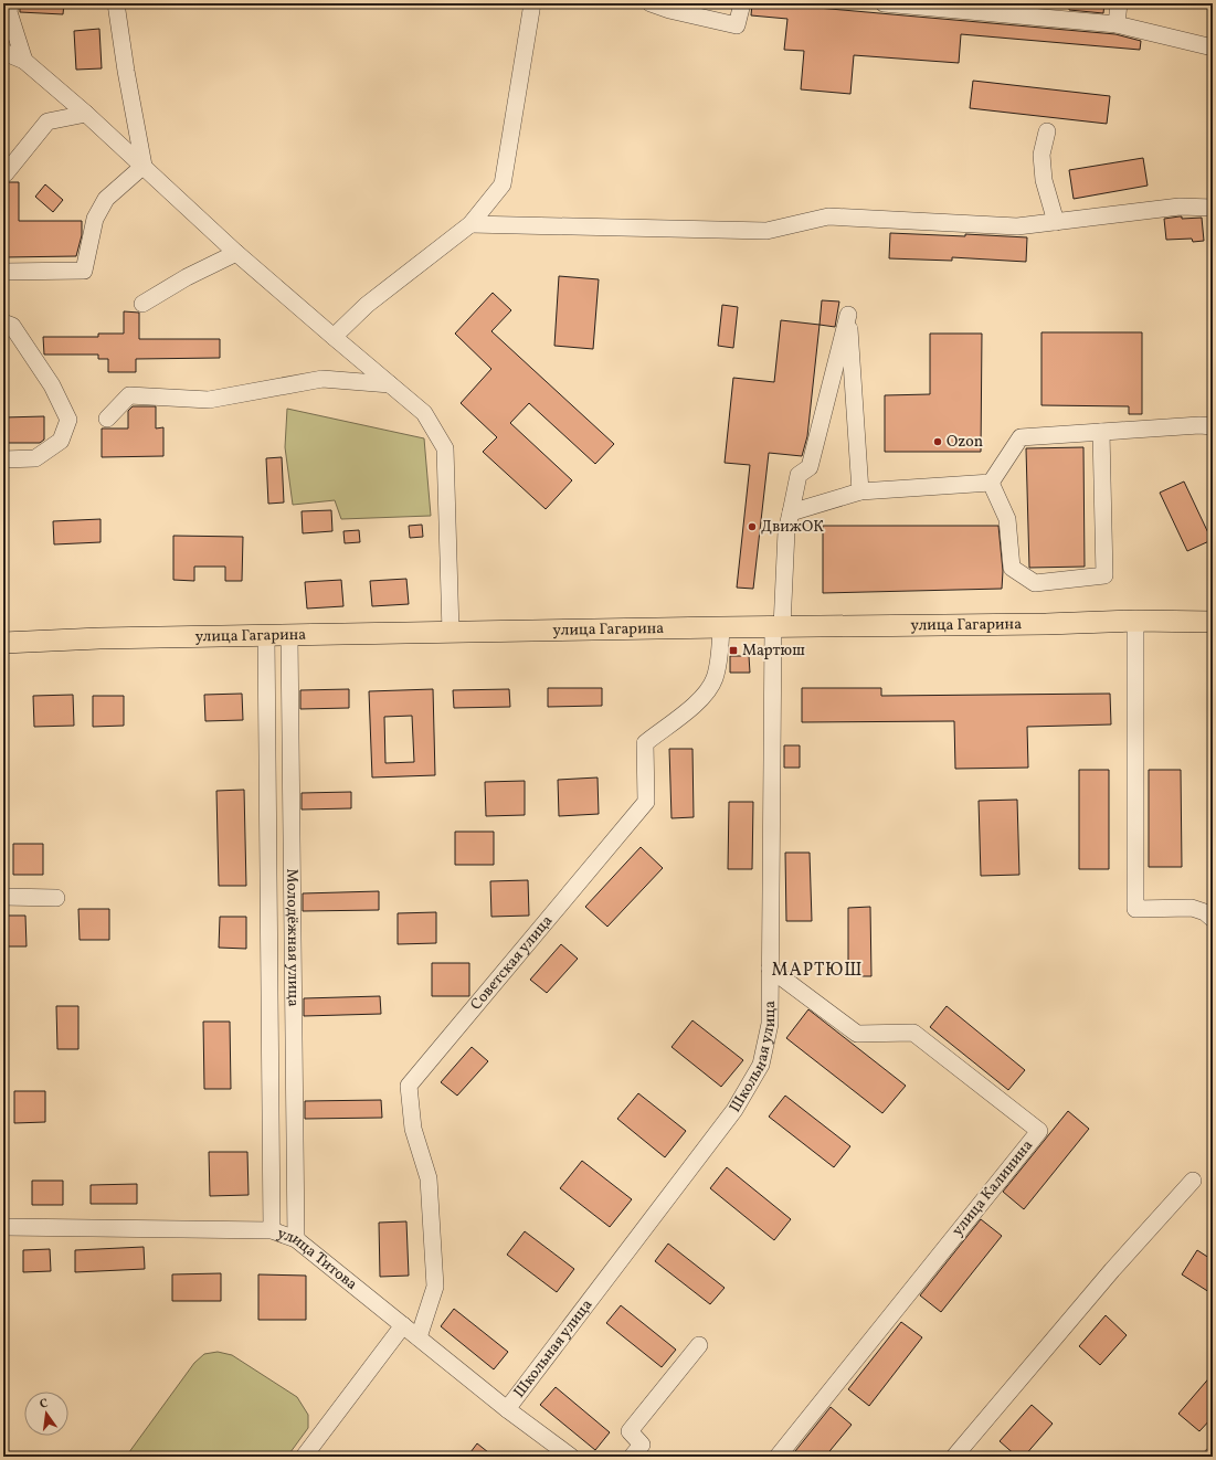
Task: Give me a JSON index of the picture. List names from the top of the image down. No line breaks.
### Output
{"streets":{"main road":["улица Гагарина"],"street":["Молодёжная улица","Советская улица","Школьная улица","улица Калинина","улица Титова"]},"crossings":[["улица Гагарина","Молодёжная улица"],["улица Гагарина","Советская улица"],["улица Гагарина","Школьная улица"],["Молодёжная улица","улица Титова"],["Советская улица","улица Титова"],["Школьная улица","улица Калинина"],["Школьная улица","улица Титова"]],"districts":["МАРТЮШ"],"places":{"other":["Ozon","ДвижОК"],"transit":["Мартюш"]},"north":"top"}
